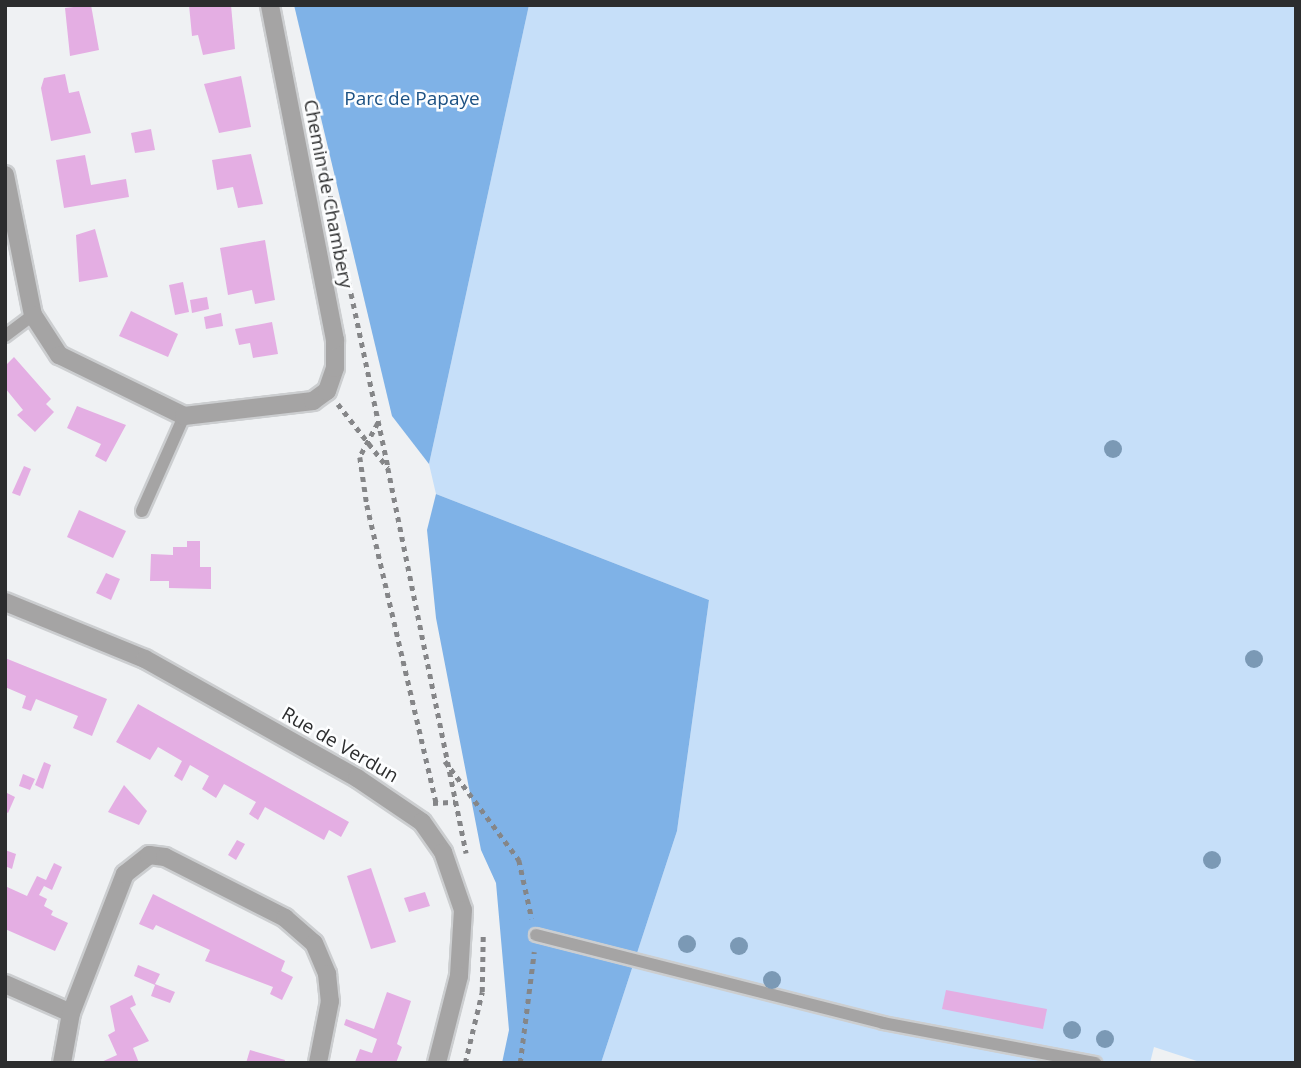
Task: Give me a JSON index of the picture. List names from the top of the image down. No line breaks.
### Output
{"streets":{"street":["Chemin de Chambery","Rue de Verdun"]},"parks":["Parc de Papaye"]}
